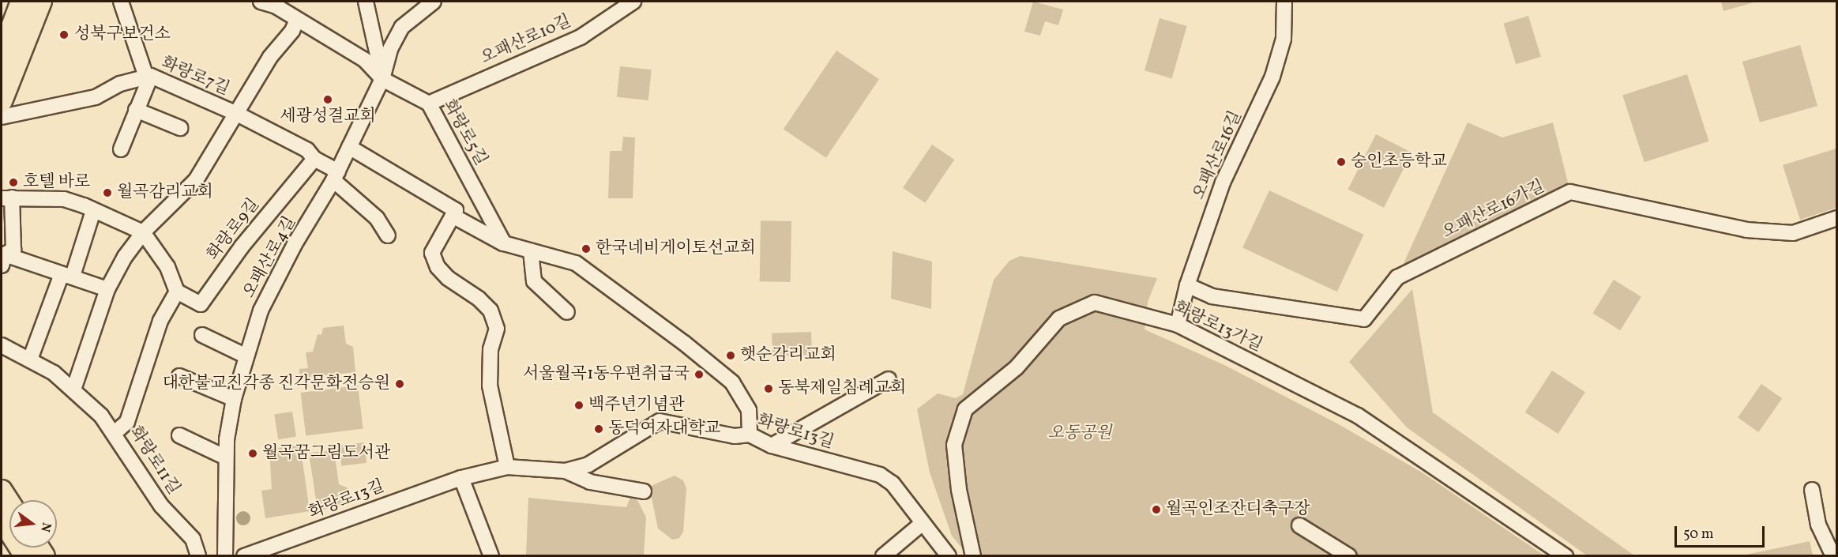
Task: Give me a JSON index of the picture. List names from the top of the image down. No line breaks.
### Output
{"streets":{"street":["오패산로10길","화랑로7길","화랑로5길","오패산로16길","오패산로16가길","화랑로9길","오패산로4길","화랑로13가길","화랑로13길","화랑로11길"]},"crossings":[["오패산로10길","화랑로5길"],["화랑로7길","화랑로9길"],["화랑로7길","오패산로4길"],["화랑로5길","오패산로4길"],["오패산로16길","오패산로16가길"],["오패산로16길","화랑로13가길"]],"parks":["오동공원"],"places":["성북구보건소","세광성결교회","숭인초등학교","호텔 바로","월곡감리교회","한국네비게이토선교회","햇순감리교회","서울월곡1동우편취급국","대한불교진각종 진각문화전승원","동북제일침례교회","백주년기념관","동덕여자대학교","월곡꿈그림도서관","월곡인조잔디축구장"],"scale_bar":"50 m","north":"right"}
